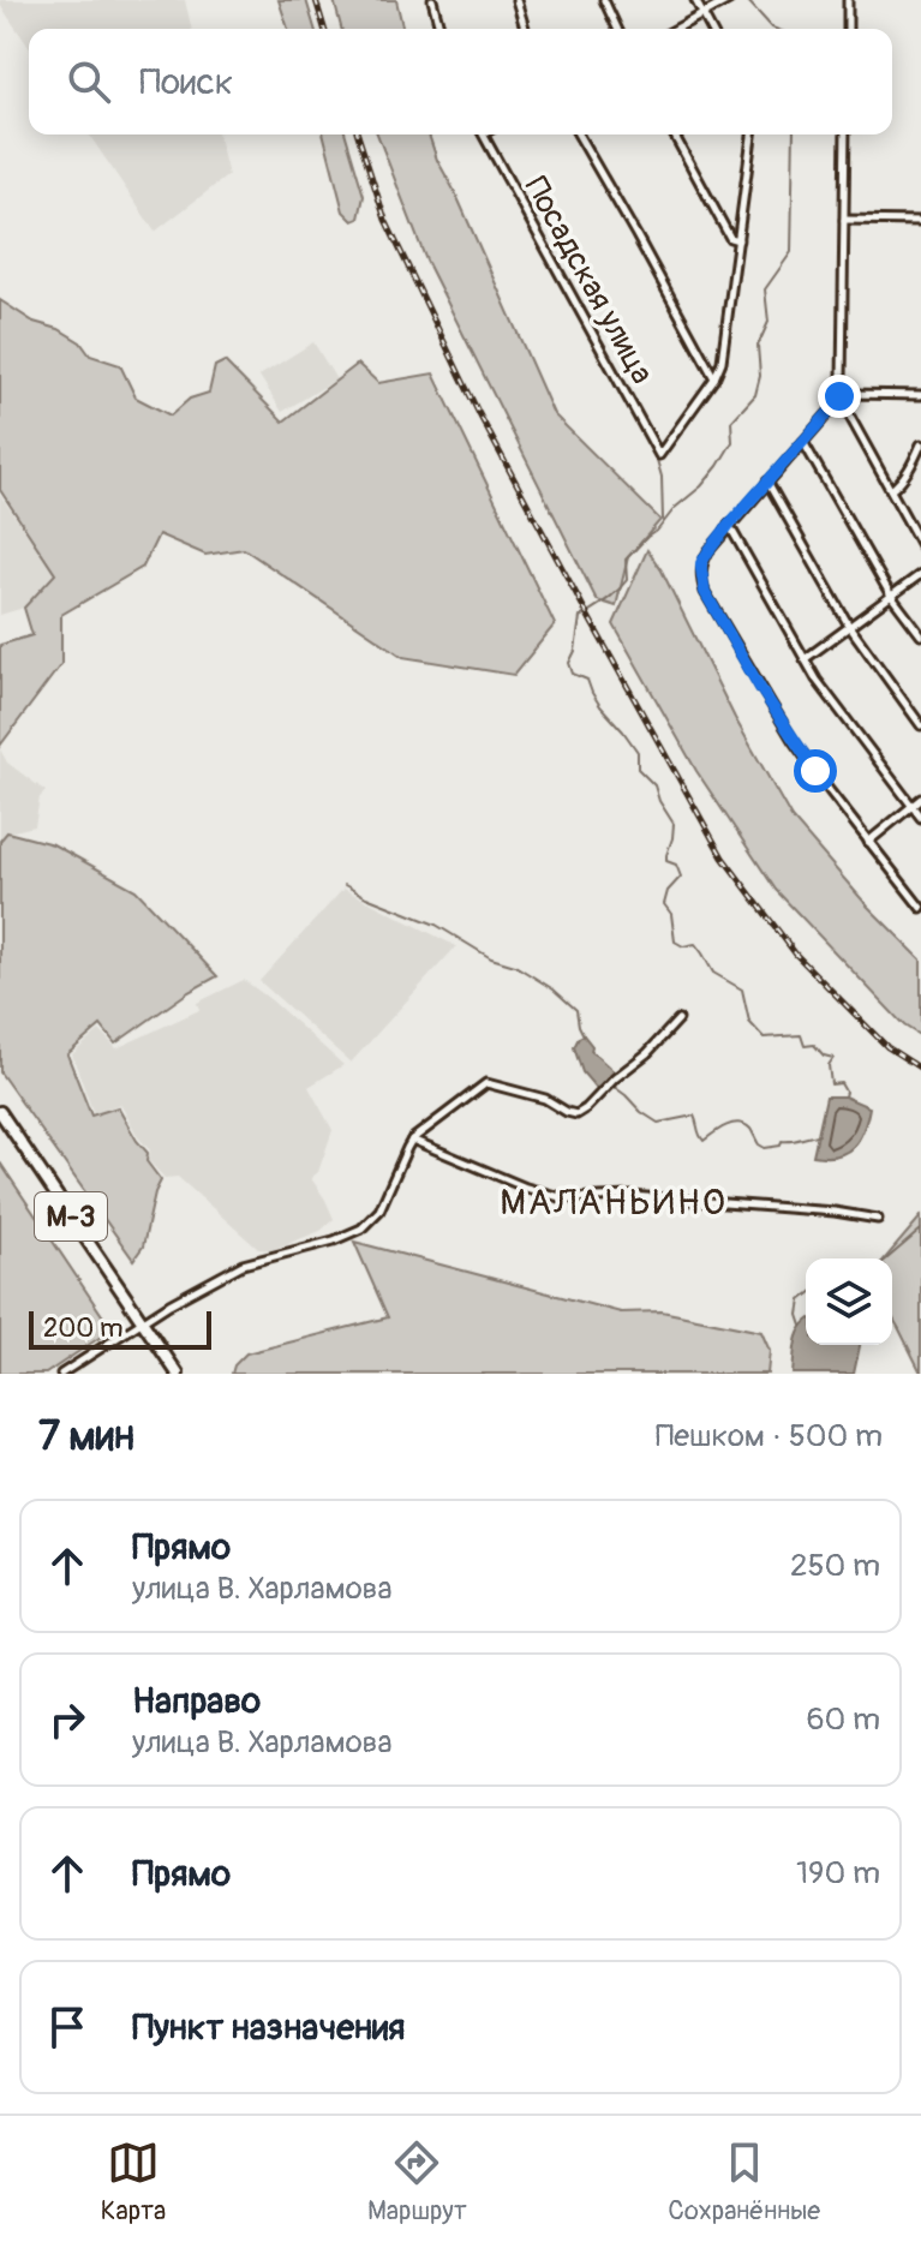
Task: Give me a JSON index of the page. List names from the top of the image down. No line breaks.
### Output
{"streets":{"highway":["М-3"],"street":["Посадская улица"]},"districts":["МАЛАНЬИНО"],"scale_bar":"200 m","page":{"search":"Поиск","scale":"200 m","heading":["7 мин","Пешком · 500 m"],"list":[["Прямо","улица В. Харламова","250 m"],["Направо","улица В. Харламова","60 m"],["Прямо","190 m"],"Пункт назначения"],"nav":["Карта","Маршрут","Сохранённые"]}}
